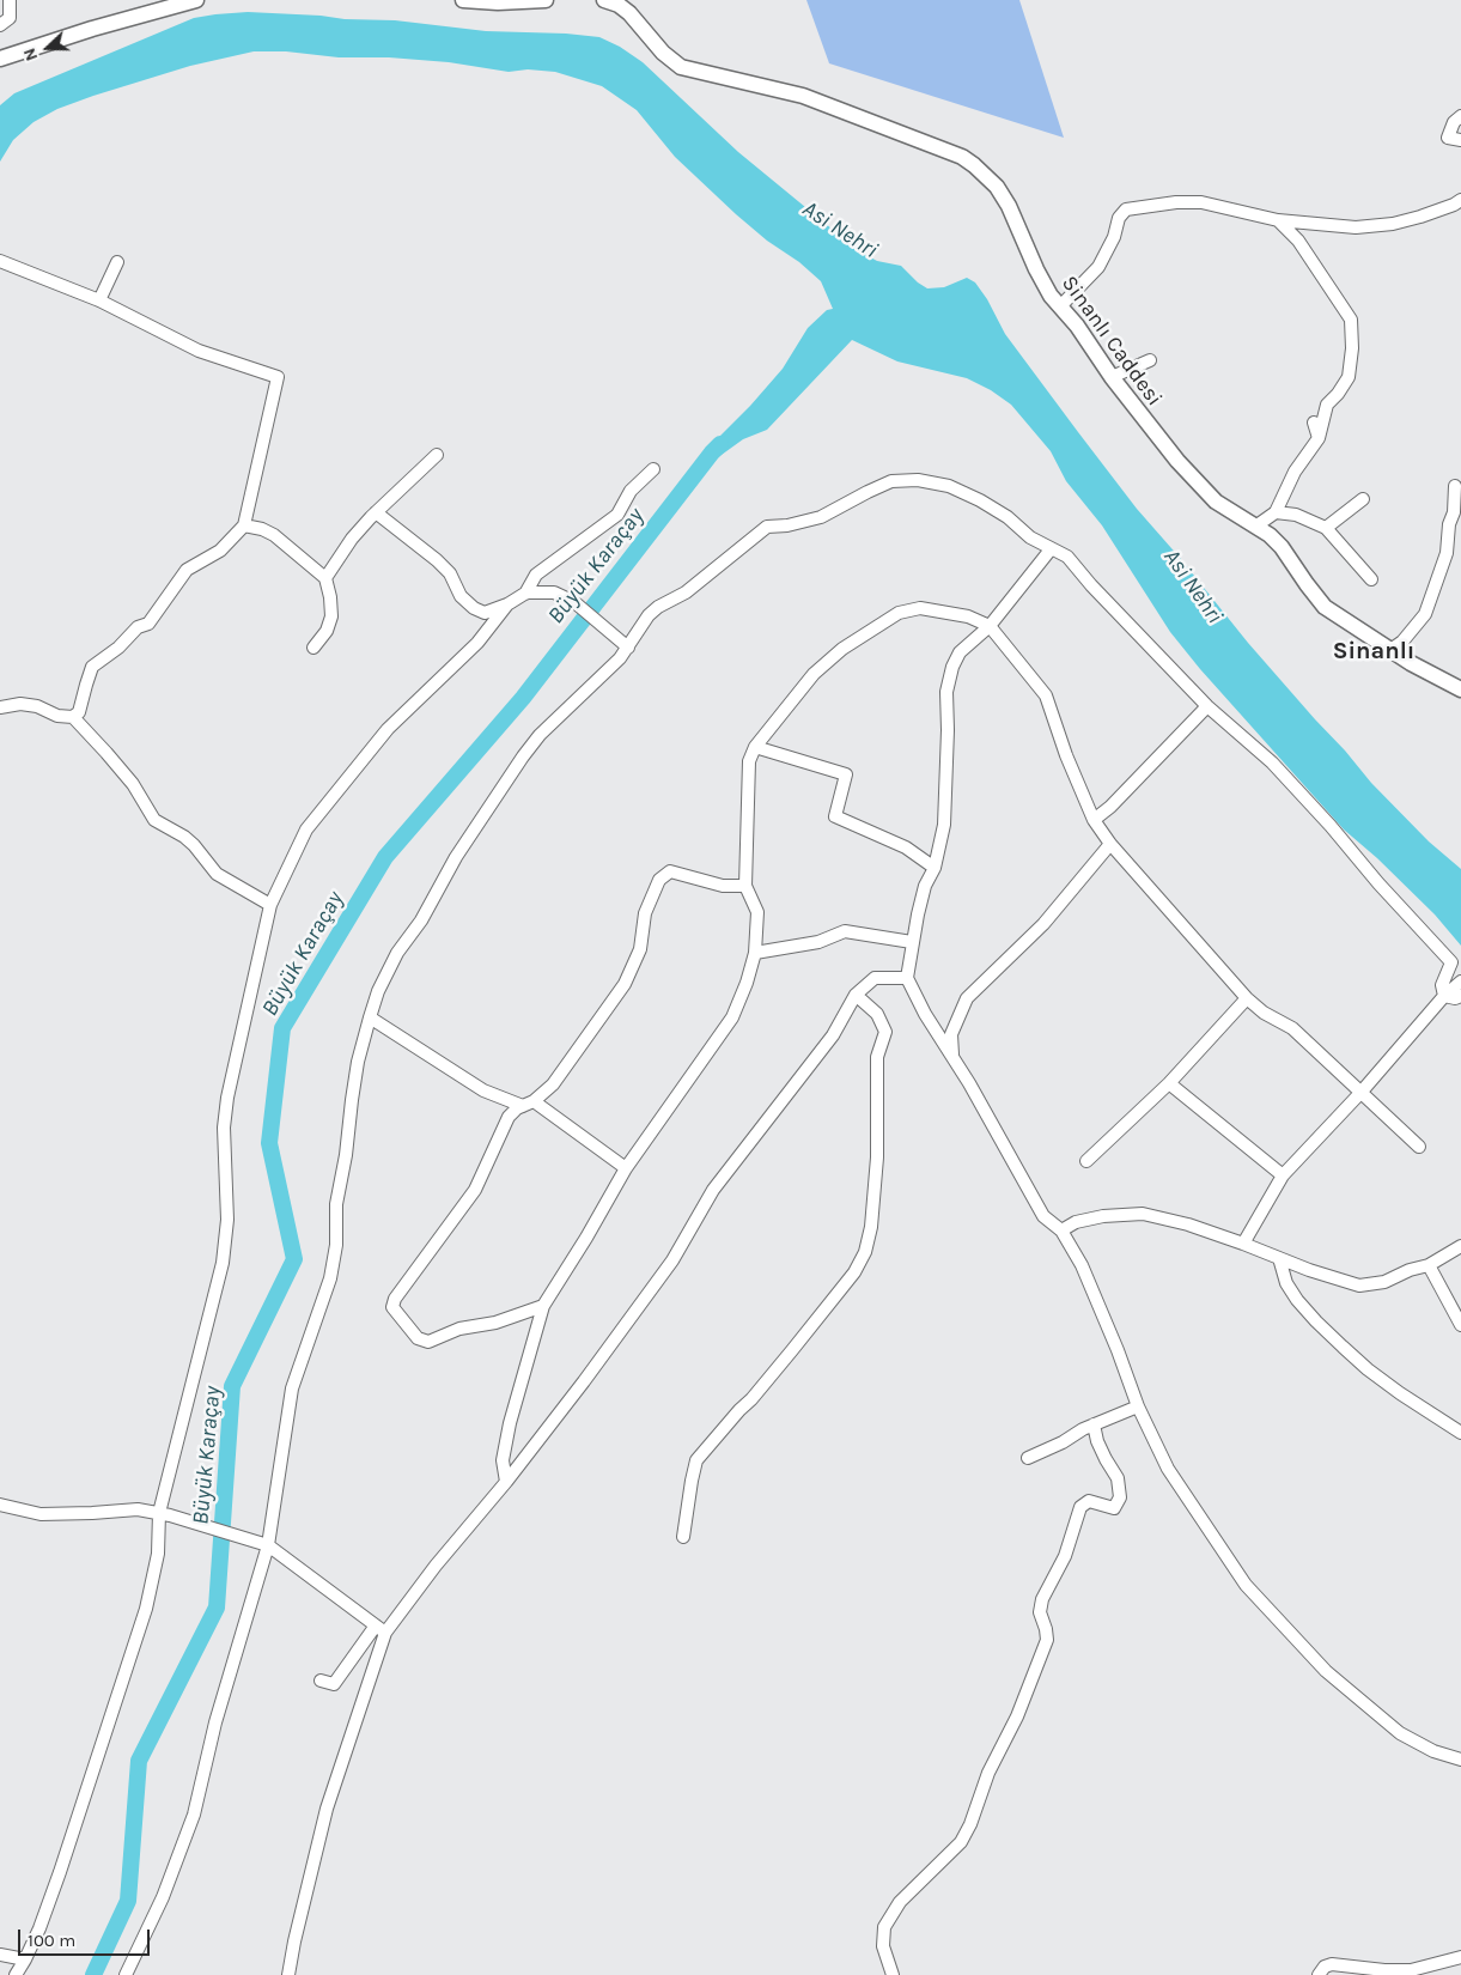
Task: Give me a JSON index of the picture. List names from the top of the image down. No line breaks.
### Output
{"streets":{"main road":["Sinanlı Caddesi"]},"districts":["Sinanlı"],"water":["Asi Nehri","Büyük Karaçay"],"scale_bar":"100 m","north":"left"}
